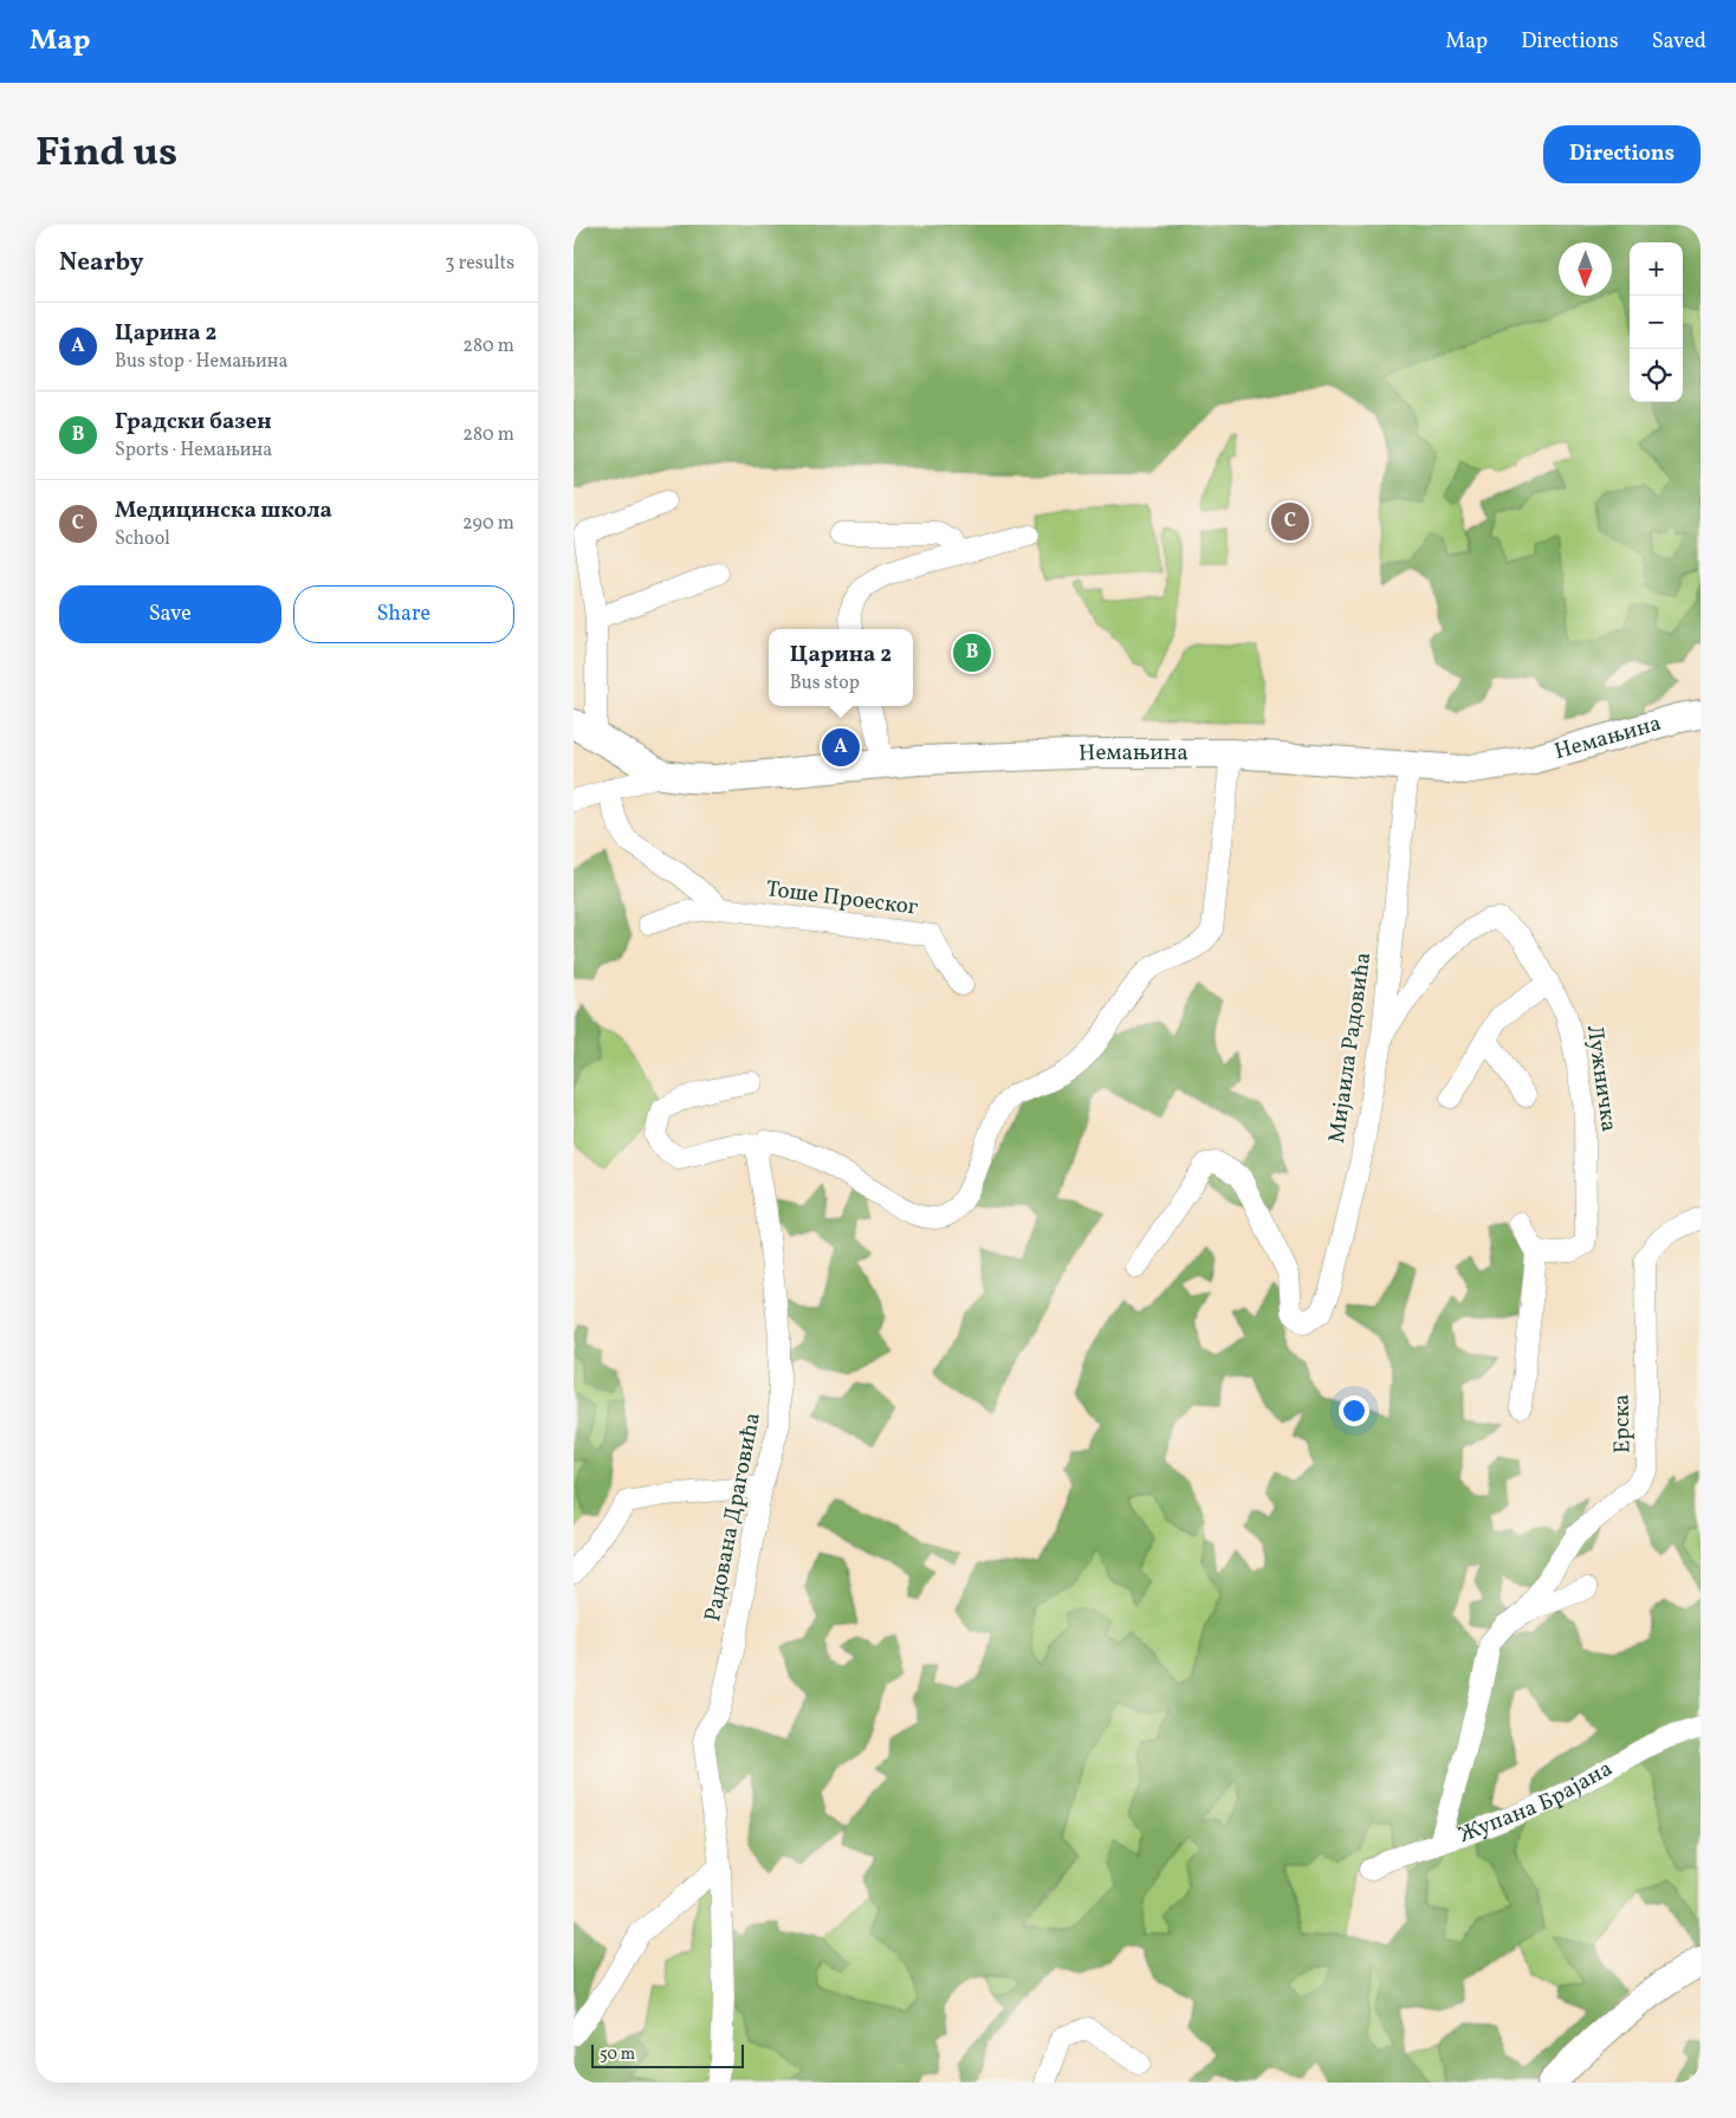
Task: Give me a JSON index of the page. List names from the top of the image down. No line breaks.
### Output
{"streets":{"main road":["Немањина"],"street":["Тоше Проеског","Мијаила Радовића","Лужничка","Ерска","Радована Драговића","Жупана Брајана"]},"crossings":[["Немањина","Мијаила Радовића"],["Мијаила Радовића","Лужничка"]],"scale_bar":"50 m","north":"bottom","page":{"header":"Map","nav":["Map","Directions","Saved"],"title":"Find us","buttons":["Directions",["Save","Share"]],"heading":["Nearby","3 results"],"map_buttons":["+","−"],"list":[{"mark":"A","name":"Царина 2","note":"Bus stop · Немањина","value":"280 m"},{"mark":"B","name":"Градски базен","note":"Sports · Немањина","value":"280 m"},{"mark":"C","name":"Медицинска школа","note":"School","value":"290 m"}],"pins":["C","B","A"],"popup":["Царина 2","Bus stop"],"scale":"50 m"}}
